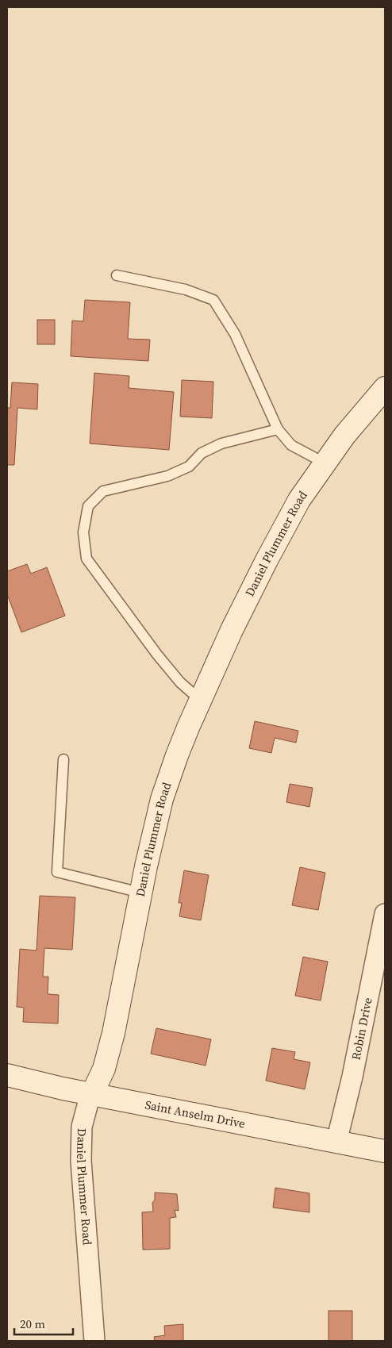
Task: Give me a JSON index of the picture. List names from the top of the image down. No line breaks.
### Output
{"streets":{"street":["Daniel Plummer Road","Robin Drive","Saint Anselm Drive"]},"crossings":[["Daniel Plummer Road","Saint Anselm Drive"],["Robin Drive","Saint Anselm Drive"]],"scale_bar":"20 m"}
